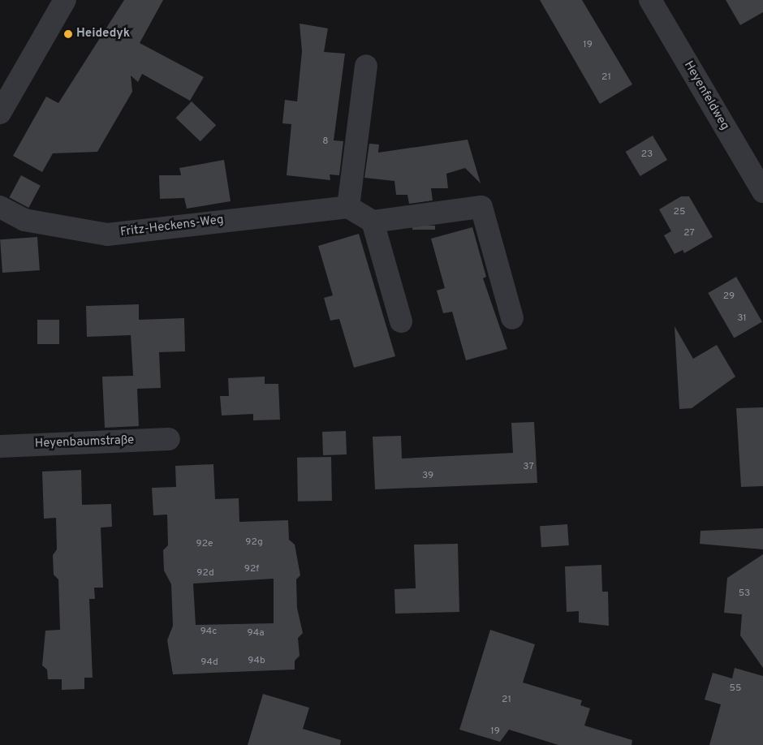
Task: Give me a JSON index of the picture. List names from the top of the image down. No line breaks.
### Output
{"streets":{"street":["Heyenfeldweg","Fritz-Heckens-Weg","Heyenbaumstraße"]},"places":["Heidedyk"],"house_numbers":["19","21","8","23","25","27","29","31","37","39","92g","92e","92f","92d","53","94c","94a","94b","94d","55","21","19"]}
